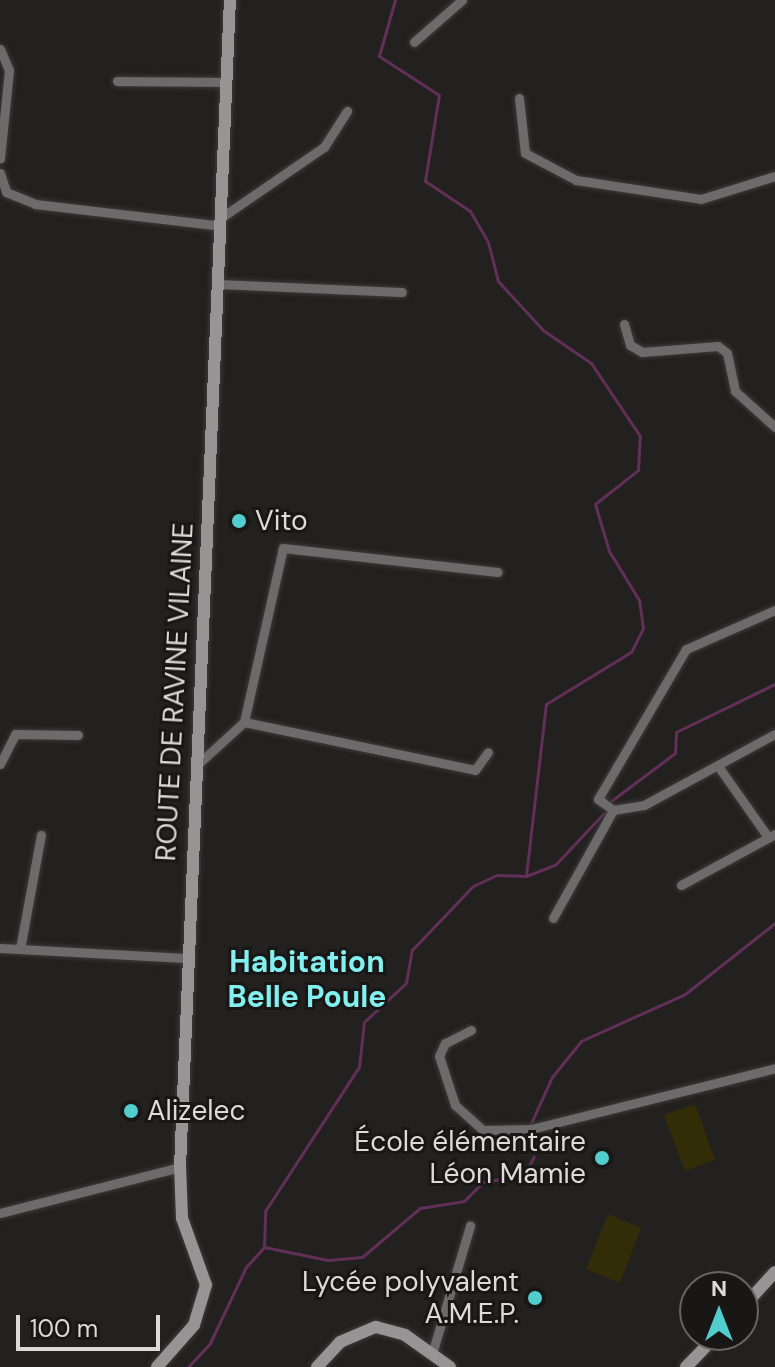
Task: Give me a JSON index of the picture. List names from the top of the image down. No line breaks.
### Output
{"streets":{"main road":["ROUTE DE RAVINE VILAINE"]},"districts":["Habitation Belle Poule"],"places":["Vito","Alizelec","École élémentaire Léon Mamie","Lycée polyvalent A.M.E.P."],"scale_bar":"100 m","north":"top"}
